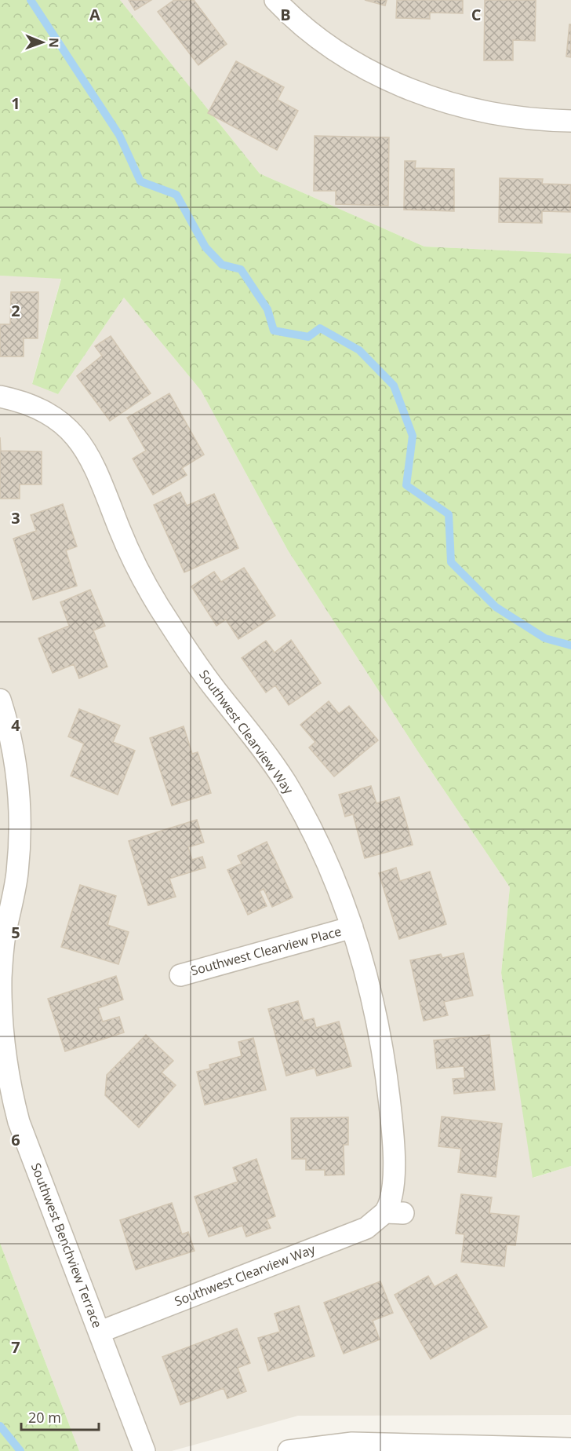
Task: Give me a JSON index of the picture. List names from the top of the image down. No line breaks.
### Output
{"streets":{"street":["Southwest Clearview Way","Southwest Clearview Place","Southwest Benchview Terrace"]},"crossings":[["Southwest Clearview Way","Southwest Clearview Place"],["Southwest Clearview Way","Southwest Benchview Terrace"]],"scale_bar":"20 m","north":"right","grid":{"columns":["A","B","C"],"rows":["1","2","3","4","5","6","7"]}}
